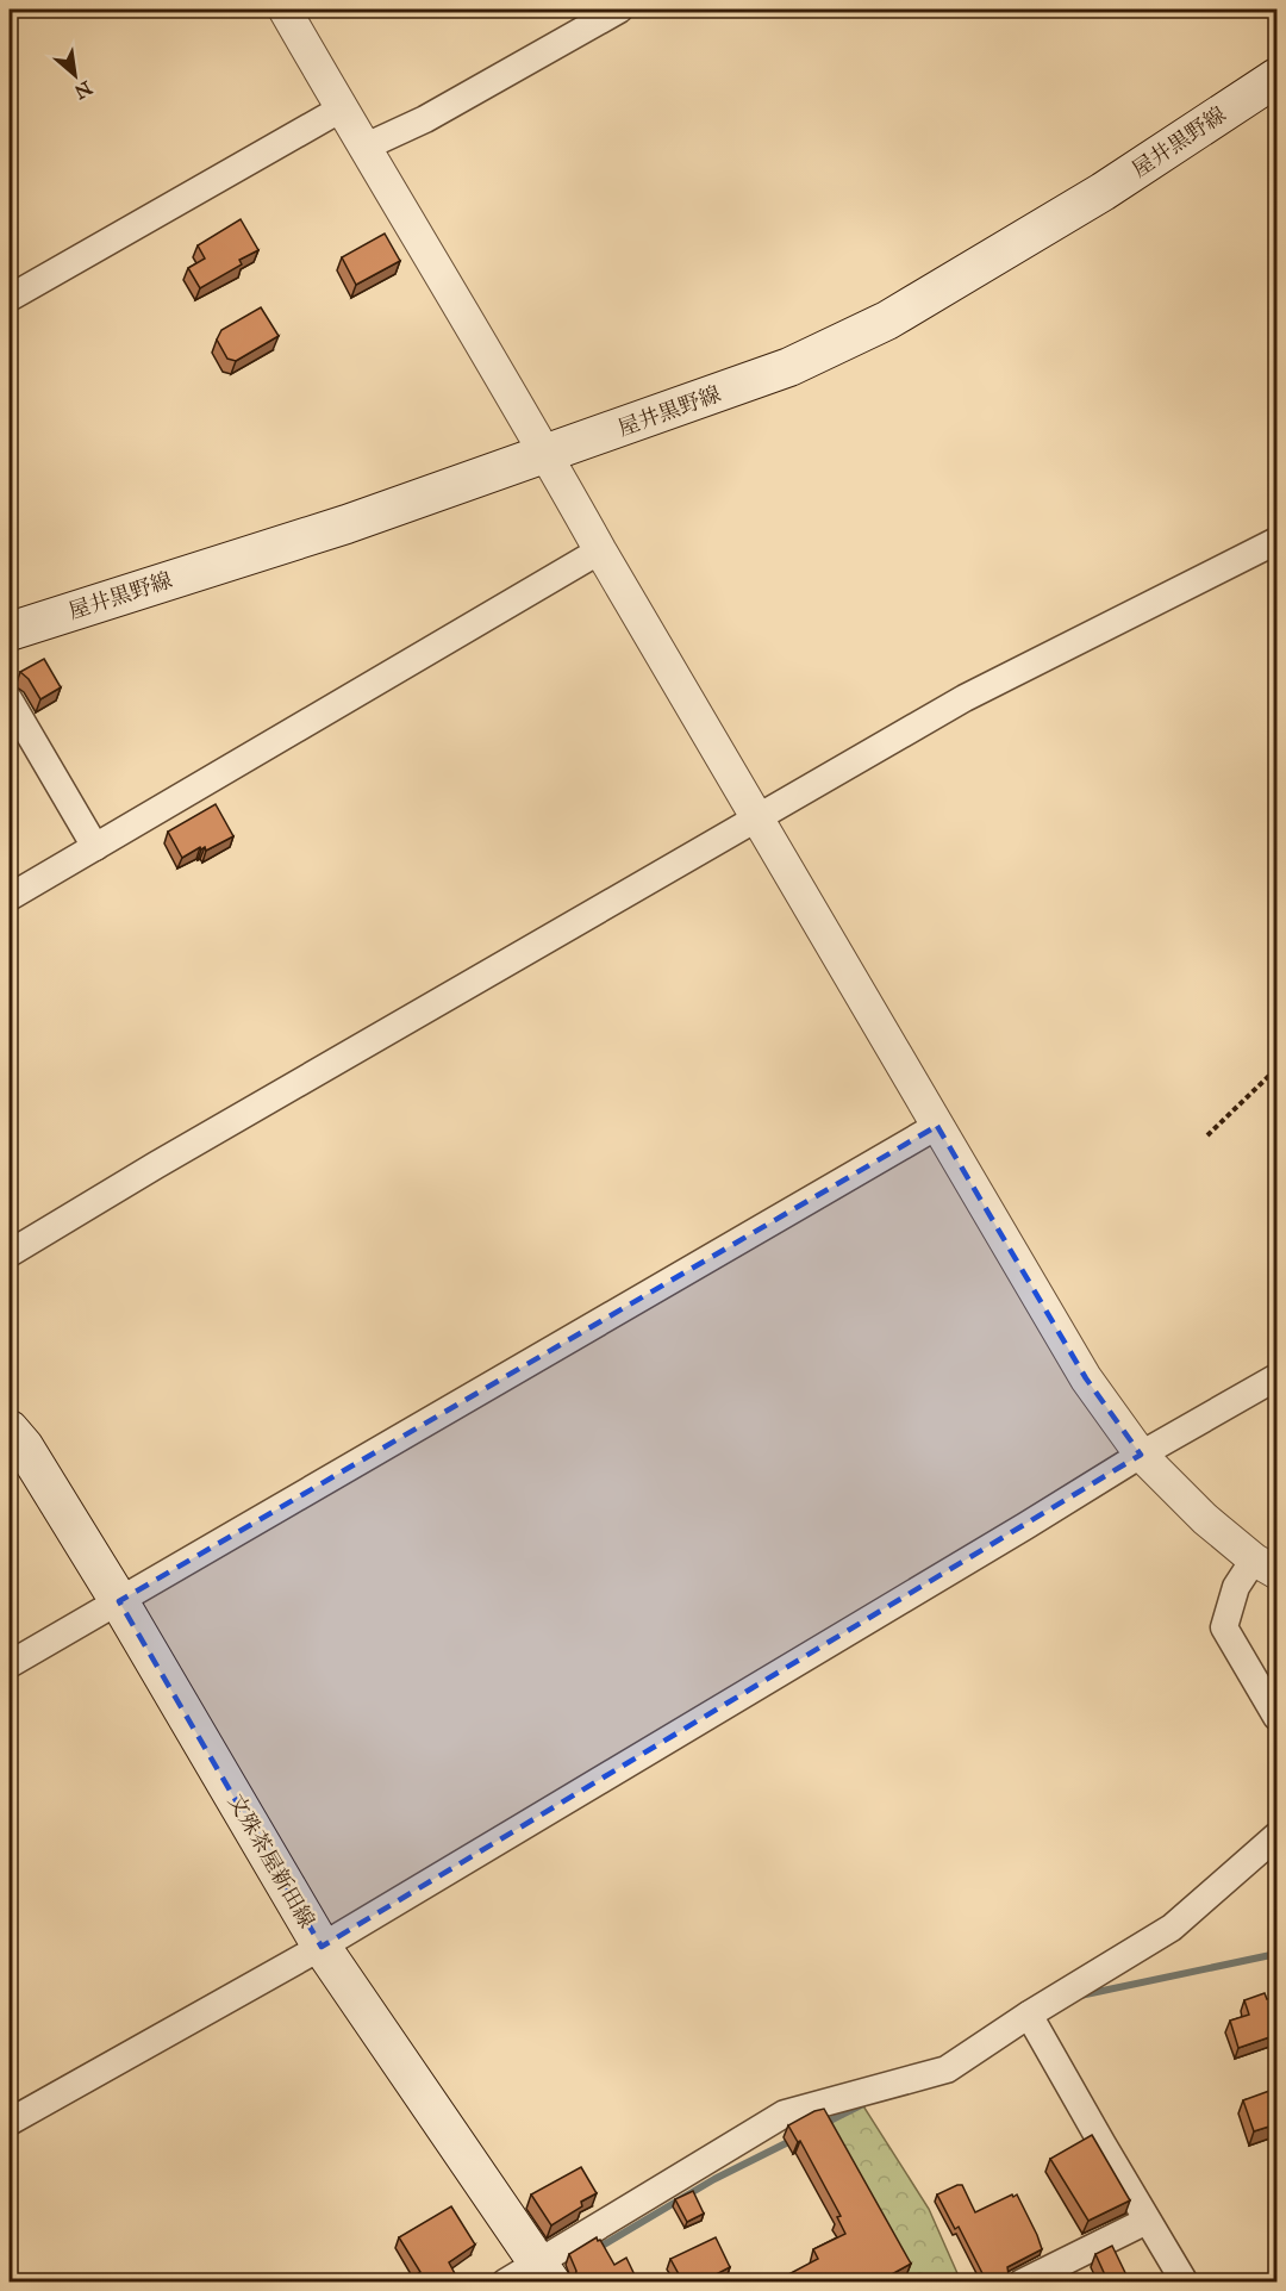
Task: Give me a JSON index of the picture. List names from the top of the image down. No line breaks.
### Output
{"streets":{"main road":["屋井黒野線","文殊茶屋新田線"]},"north":"bottom right"}
